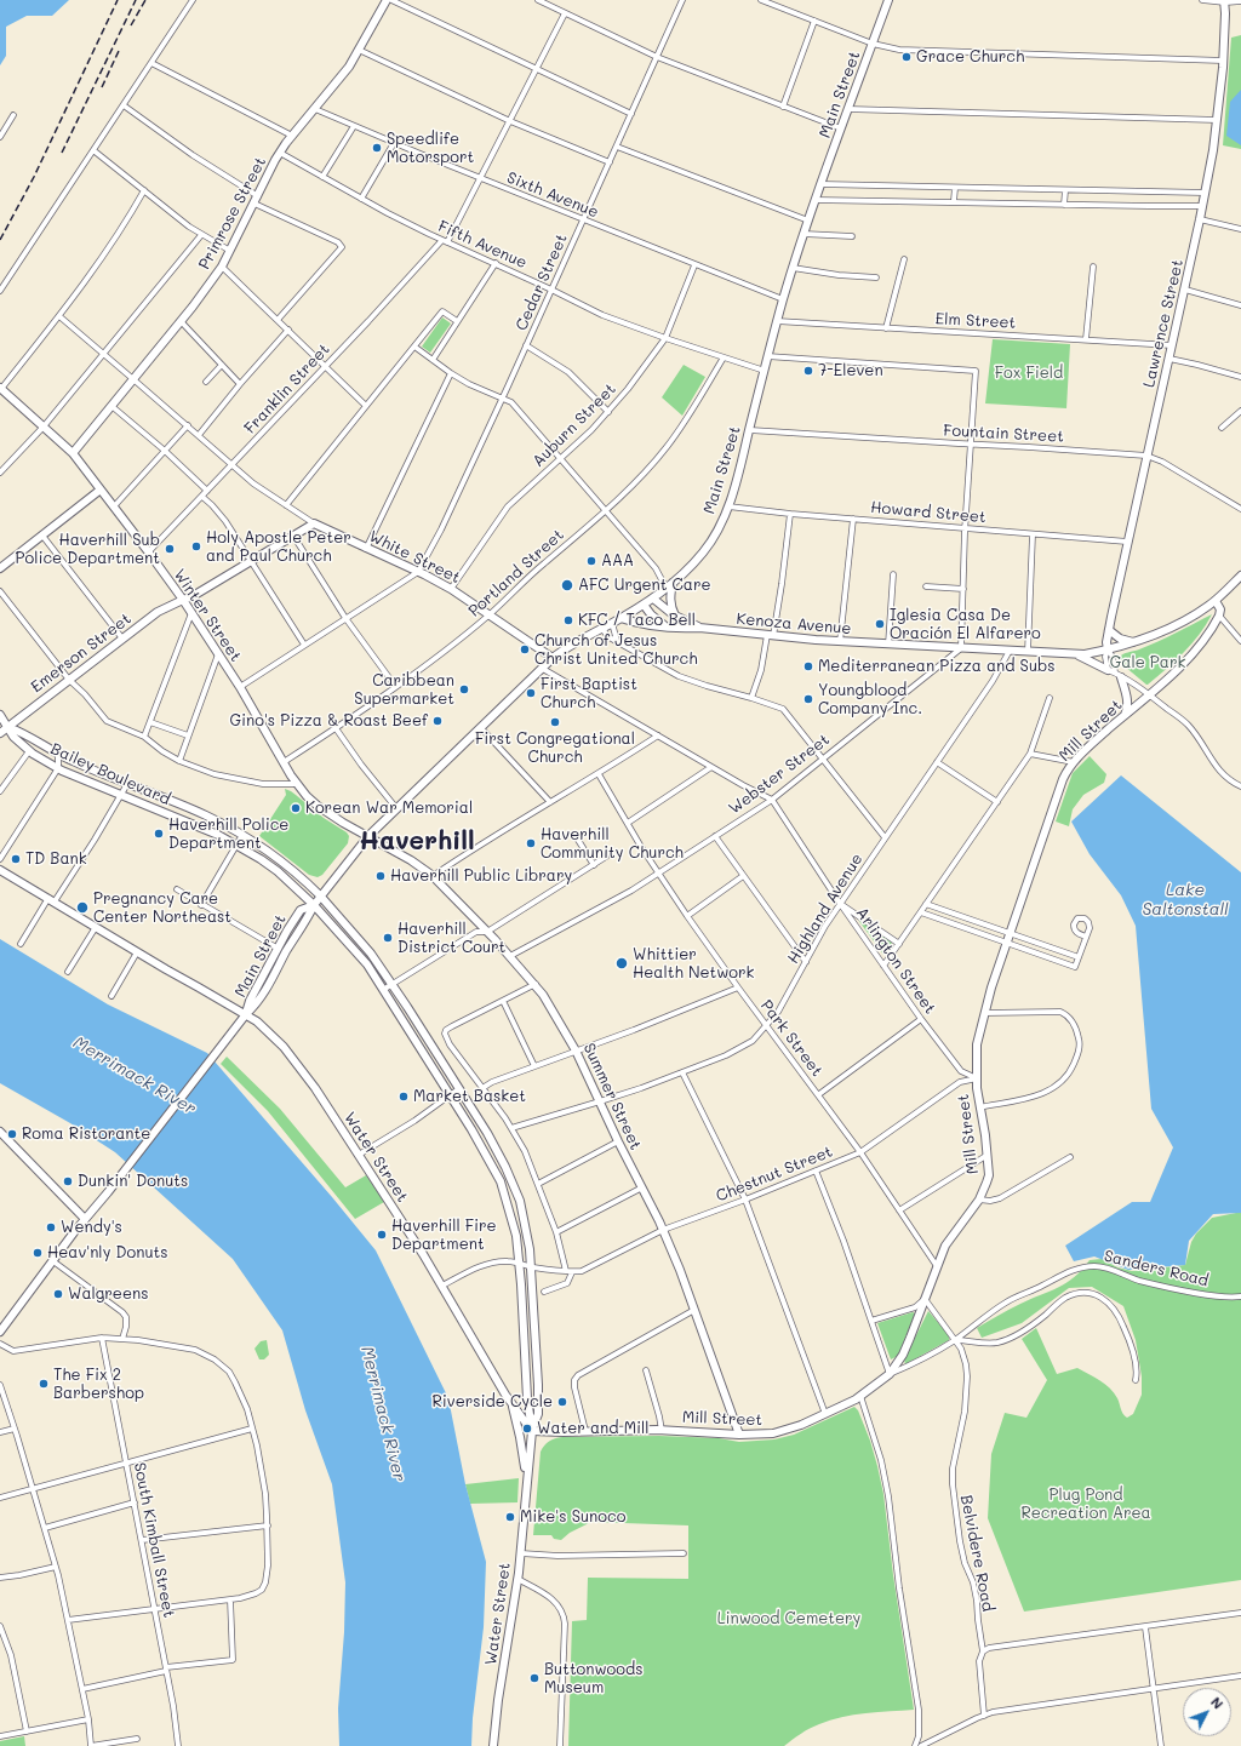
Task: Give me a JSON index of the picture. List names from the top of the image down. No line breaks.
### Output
{"streets":{"main road":["Main Street","Primrose Street","Lawrence Street","White Street","Winter Street","Kenoza Avenue","Emerson Street","Mill Street","Bailey Boulevard","Summer Street","Water Street"],"street":["Sixth Avenue","Fifth Avenue","Cedar Street","Elm Street","Franklin Street","Auburn Street","Fountain Street","Howard Street","Portland Street","Webster Street","Highland Avenue","Arlington Street","Park Street","Chestnut Street","Sanders Road","South Kimball Street","Belvidere Road"]},"crossings":[["Main Street","Sixth Avenue"],["Main Street","Fifth Avenue"],["Main Street","Elm Street"],["Main Street","Fountain Street"],["Main Street","Howard Street"],["Main Street","White Street"],["Main Street","Winter Street"],["Main Street","Kenoza Avenue"],["Main Street","Bailey Boulevard"],["Main Street","Arlington Street"],["Main Street","Summer Street"],["Main Street","Water Street"],["Sixth Avenue","Primrose Street"],["Sixth Avenue","Cedar Street"],["Sixth Avenue","Franklin Street"],["Sixth Avenue","Auburn Street"],["Primrose Street","Fifth Avenue"],["Primrose Street","Winter Street"],["Fifth Avenue","Cedar Street"],["Fifth Avenue","Franklin Street"],["Fifth Avenue","Auburn Street"],["Fifth Avenue","Portland Street"],["Cedar Street","White Street"],["Elm Street","Lawrence Street"],["Lawrence Street","Fountain Street"],["Lawrence Street","Howard Street"],["Lawrence Street","Kenoza Avenue"],["Franklin Street","Winter Street"],["Auburn Street","White Street"],["White Street","Portland Street"],["Portland Street","Winter Street"],["Winter Street","Emerson Street"],["Winter Street","Summer Street"],["Kenoza Avenue","Webster Street"],["Kenoza Avenue","Highland Avenue"],["Emerson Street","Bailey Boulevard"],["Mill Street","Bailey Boulevard"],["Mill Street","Arlington Street"],["Mill Street","Park Street"],["Mill Street","Summer Street"],["Mill Street","Water Street"],["Mill Street","Chestnut Street"],["Mill Street","Sanders Road"],["Mill Street","Belvidere Road"],["Bailey Boulevard","Water Street"],["Webster Street","Arlington Street"],["Webster Street","Park Street"],["Webster Street","Summer Street"],["Highland Avenue","Arlington Street"],["Highland Avenue","Park Street"],["Highland Avenue","Summer Street"],["Arlington Street","Chestnut Street"],["Park Street","Chestnut Street"],["Summer Street","Chestnut Street"],["Sanders Road","Belvidere Road"]],"districts":["Haverhill"],"water":["Lake Saltonstall","Merrimack River"],"parks":["Fox Field","Gale Park","Plug Pond Recreation Area","Linwood Cemetery"],"places":["Grace Church","Speedlife Motorsport","7-Eleven","Holy Apostle Peter and Paul Church","Haverhill Sub Police Department","AAA","AFC Urgent Care","KFC / Taco Bell","Iglesia Casa De Oración El Alfarero","Church of Jesus Christ United Church","Mediterranean Pizza and Subs","Caribbean Supermarket","First Baptist Church","Youngblood Company Inc.","Gino's Pizza & Roast Beef","First Congregational Church","Korean War Memorial","Haverhill Police Department","Haverhill Community Church","TD Bank","Haverhill Public Library","Pregnancy Care Center Northeast","Haverhill District Court","Whittier Health Network","Market Basket","Roma Ristorante","Dunkin' Donuts","Wendy's","Haverhill Fire Department","Heav'nly Donuts","Walgreens","The Fix 2 Barbershop","Riverside Cycle","Water and Mill","Mike's Sunoco","Buttonwoods Museum"],"north":"top right"}
